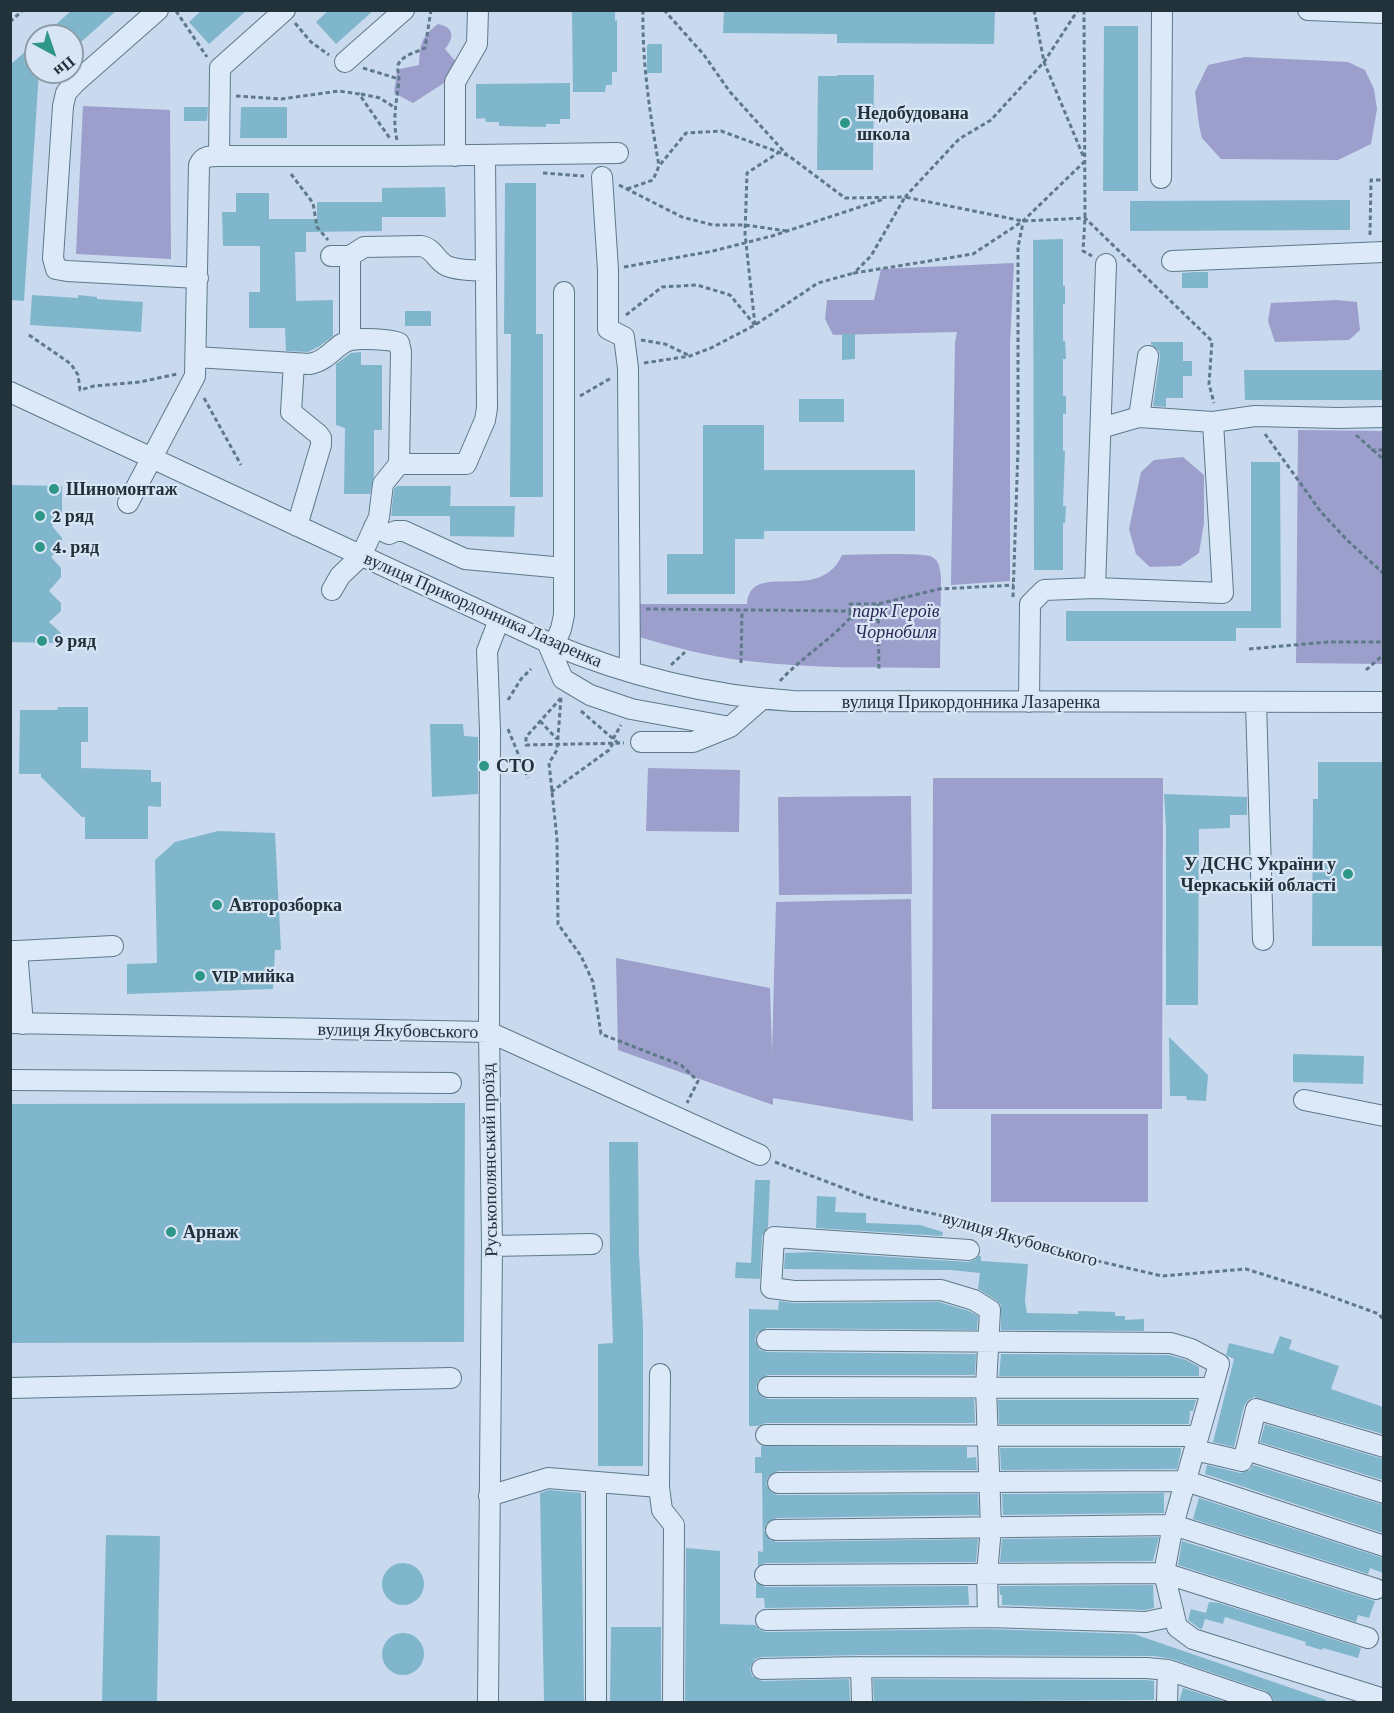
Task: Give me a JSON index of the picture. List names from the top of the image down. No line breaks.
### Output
{"streets":{"street":["вулиця Прикордонника Лазаренка","вулиця Якубовського","Руськополянський проїзд"]},"crossings":[["вулиця Прикордонника Лазаренка","Руськополянський проїзд"],["вулиця Якубовського","Руськополянський проїзд"]],"parks":["парк Героїв Чорнобиля"],"places":["Недобудована школа","Шиномонтаж","2 ряд","4. ряд","9 ряд","СТО","У ДСНС України у Черкаській області","Авторозборка","VIP мийка","Арнаж"],"north":"bottom right"}
